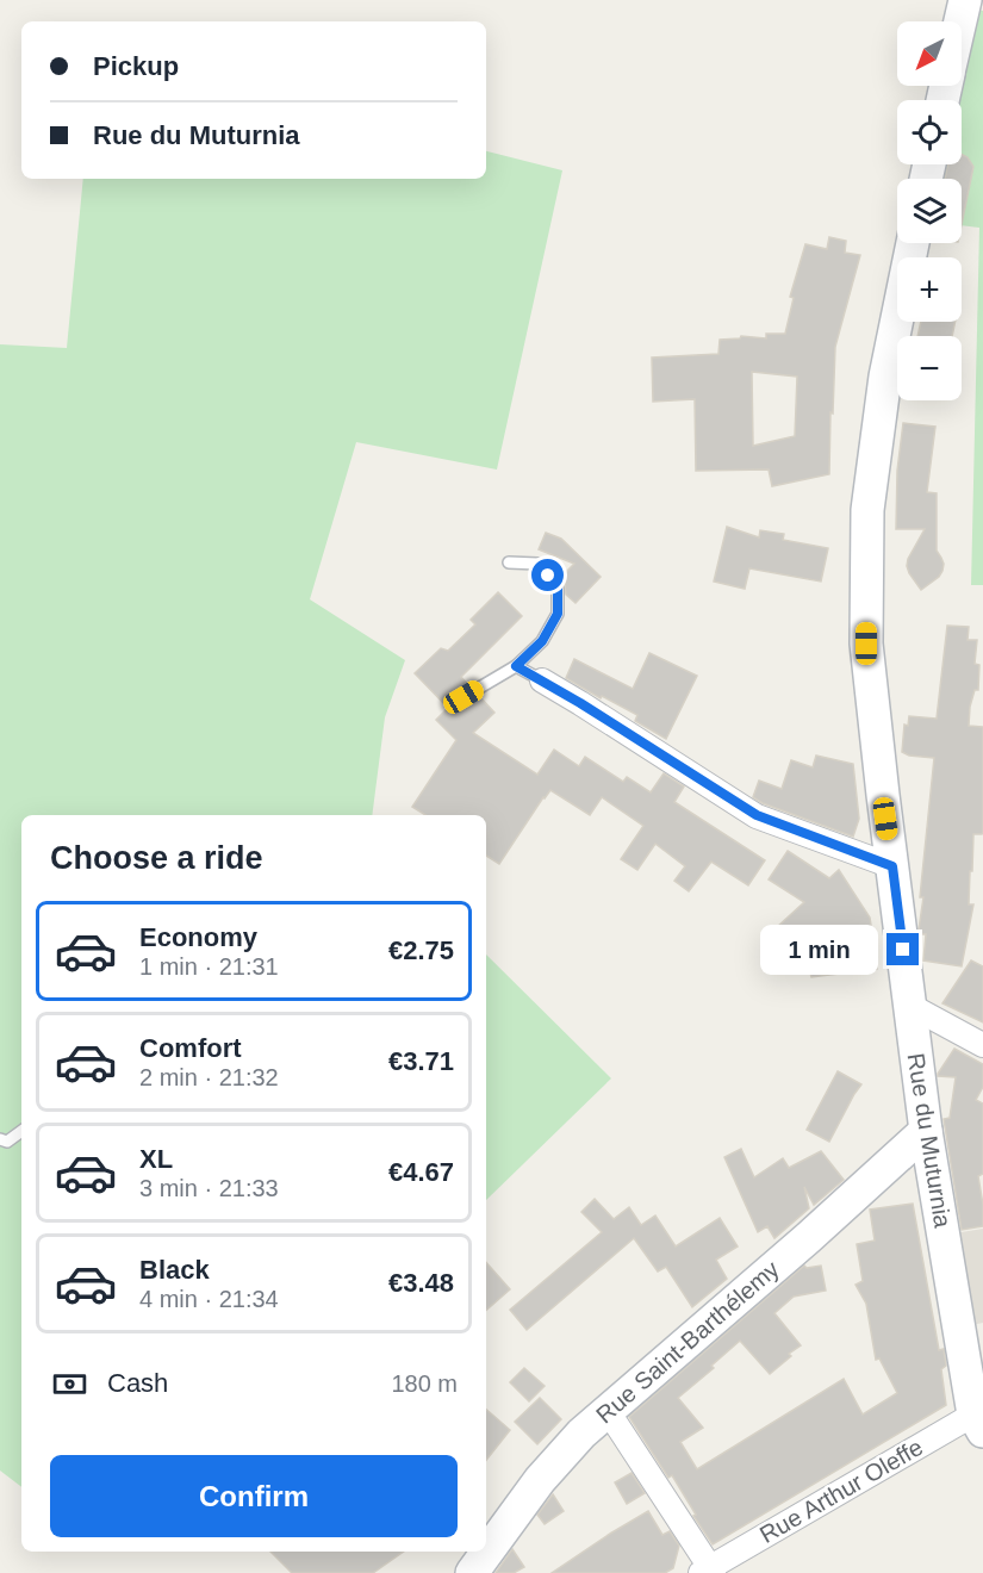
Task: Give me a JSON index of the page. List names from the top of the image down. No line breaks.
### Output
{"streets":{"street":["Rue du Muturnia","Rue Saint-Barthélemy","Rue Arthur Oleffe"]},"crossings":[["Rue du Muturnia","Rue Saint-Barthélemy"],["Rue du Muturnia","Rue Arthur Oleffe"]],"north":"bottom left","page":{"map_buttons":["+","−"],"banner":["Pickup","Rue du Muturnia"],"heading":"Choose a ride","list":[{"name":"Economy","note":"1 min · 21:31","value":"€2.75"},{"name":"Comfort","note":"2 min · 21:32","value":"€3.71"},{"name":"XL","note":"3 min · 21:33","value":"€4.67"},{"name":"Black","note":"4 min · 21:34","value":"€3.48"}],"bubble":"1 min","pay":["Cash","180 m"],"buttons":"Confirm"}}
